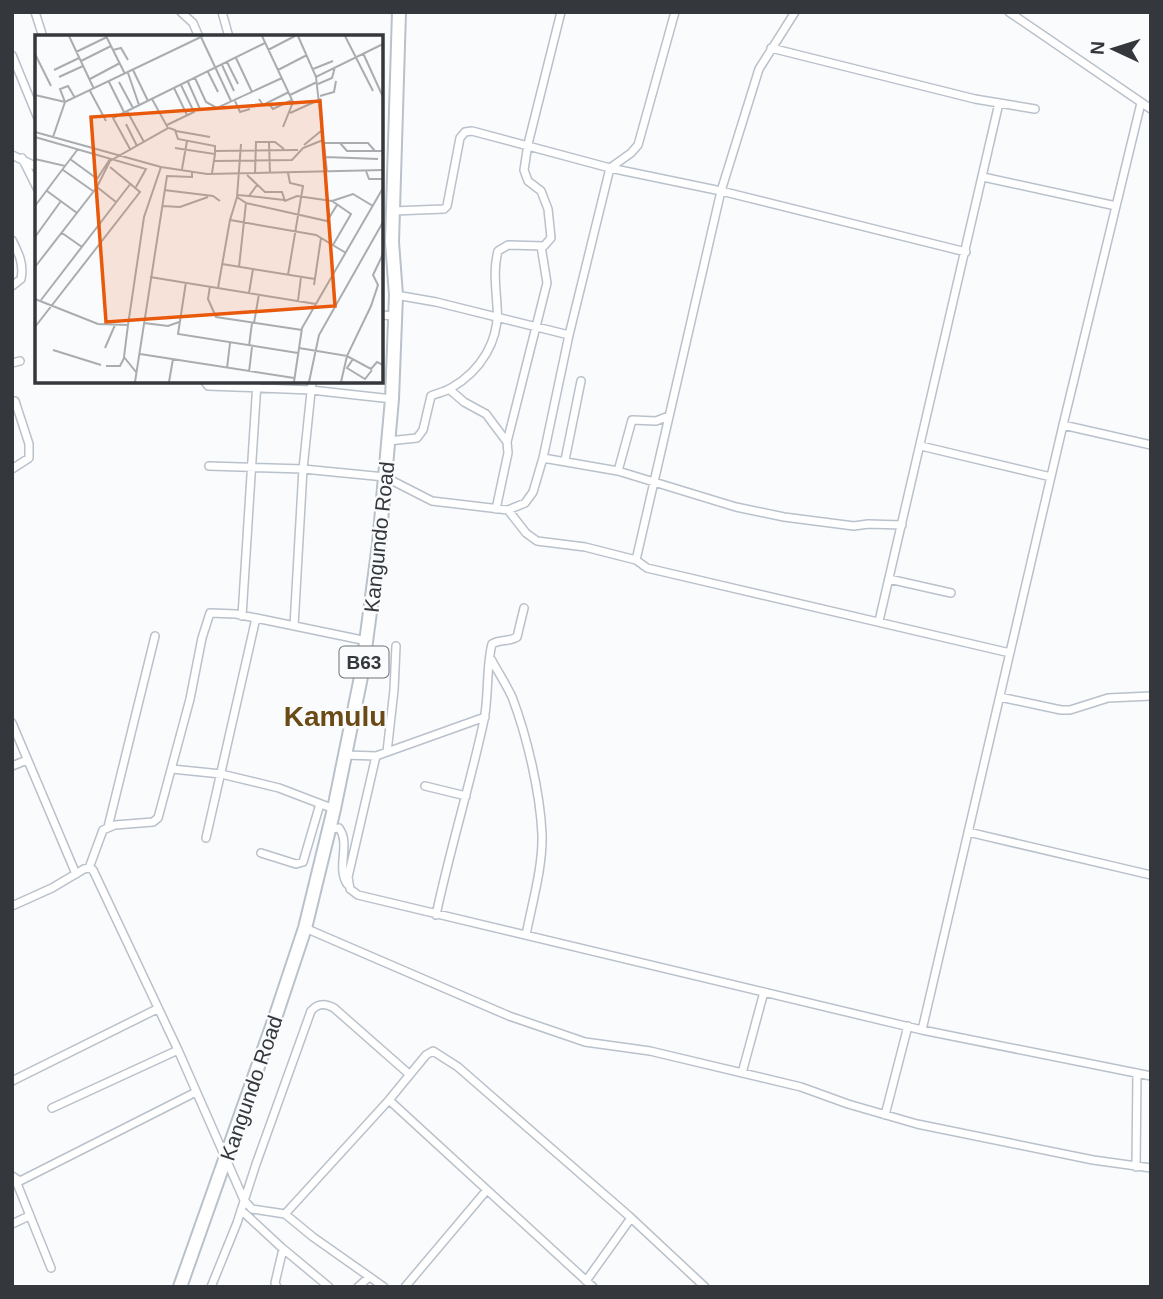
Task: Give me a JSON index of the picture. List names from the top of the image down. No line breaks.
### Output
{"streets":{"highway":["Kangundo Road","B63"]},"districts":["Kamulu"],"north":"left"}
